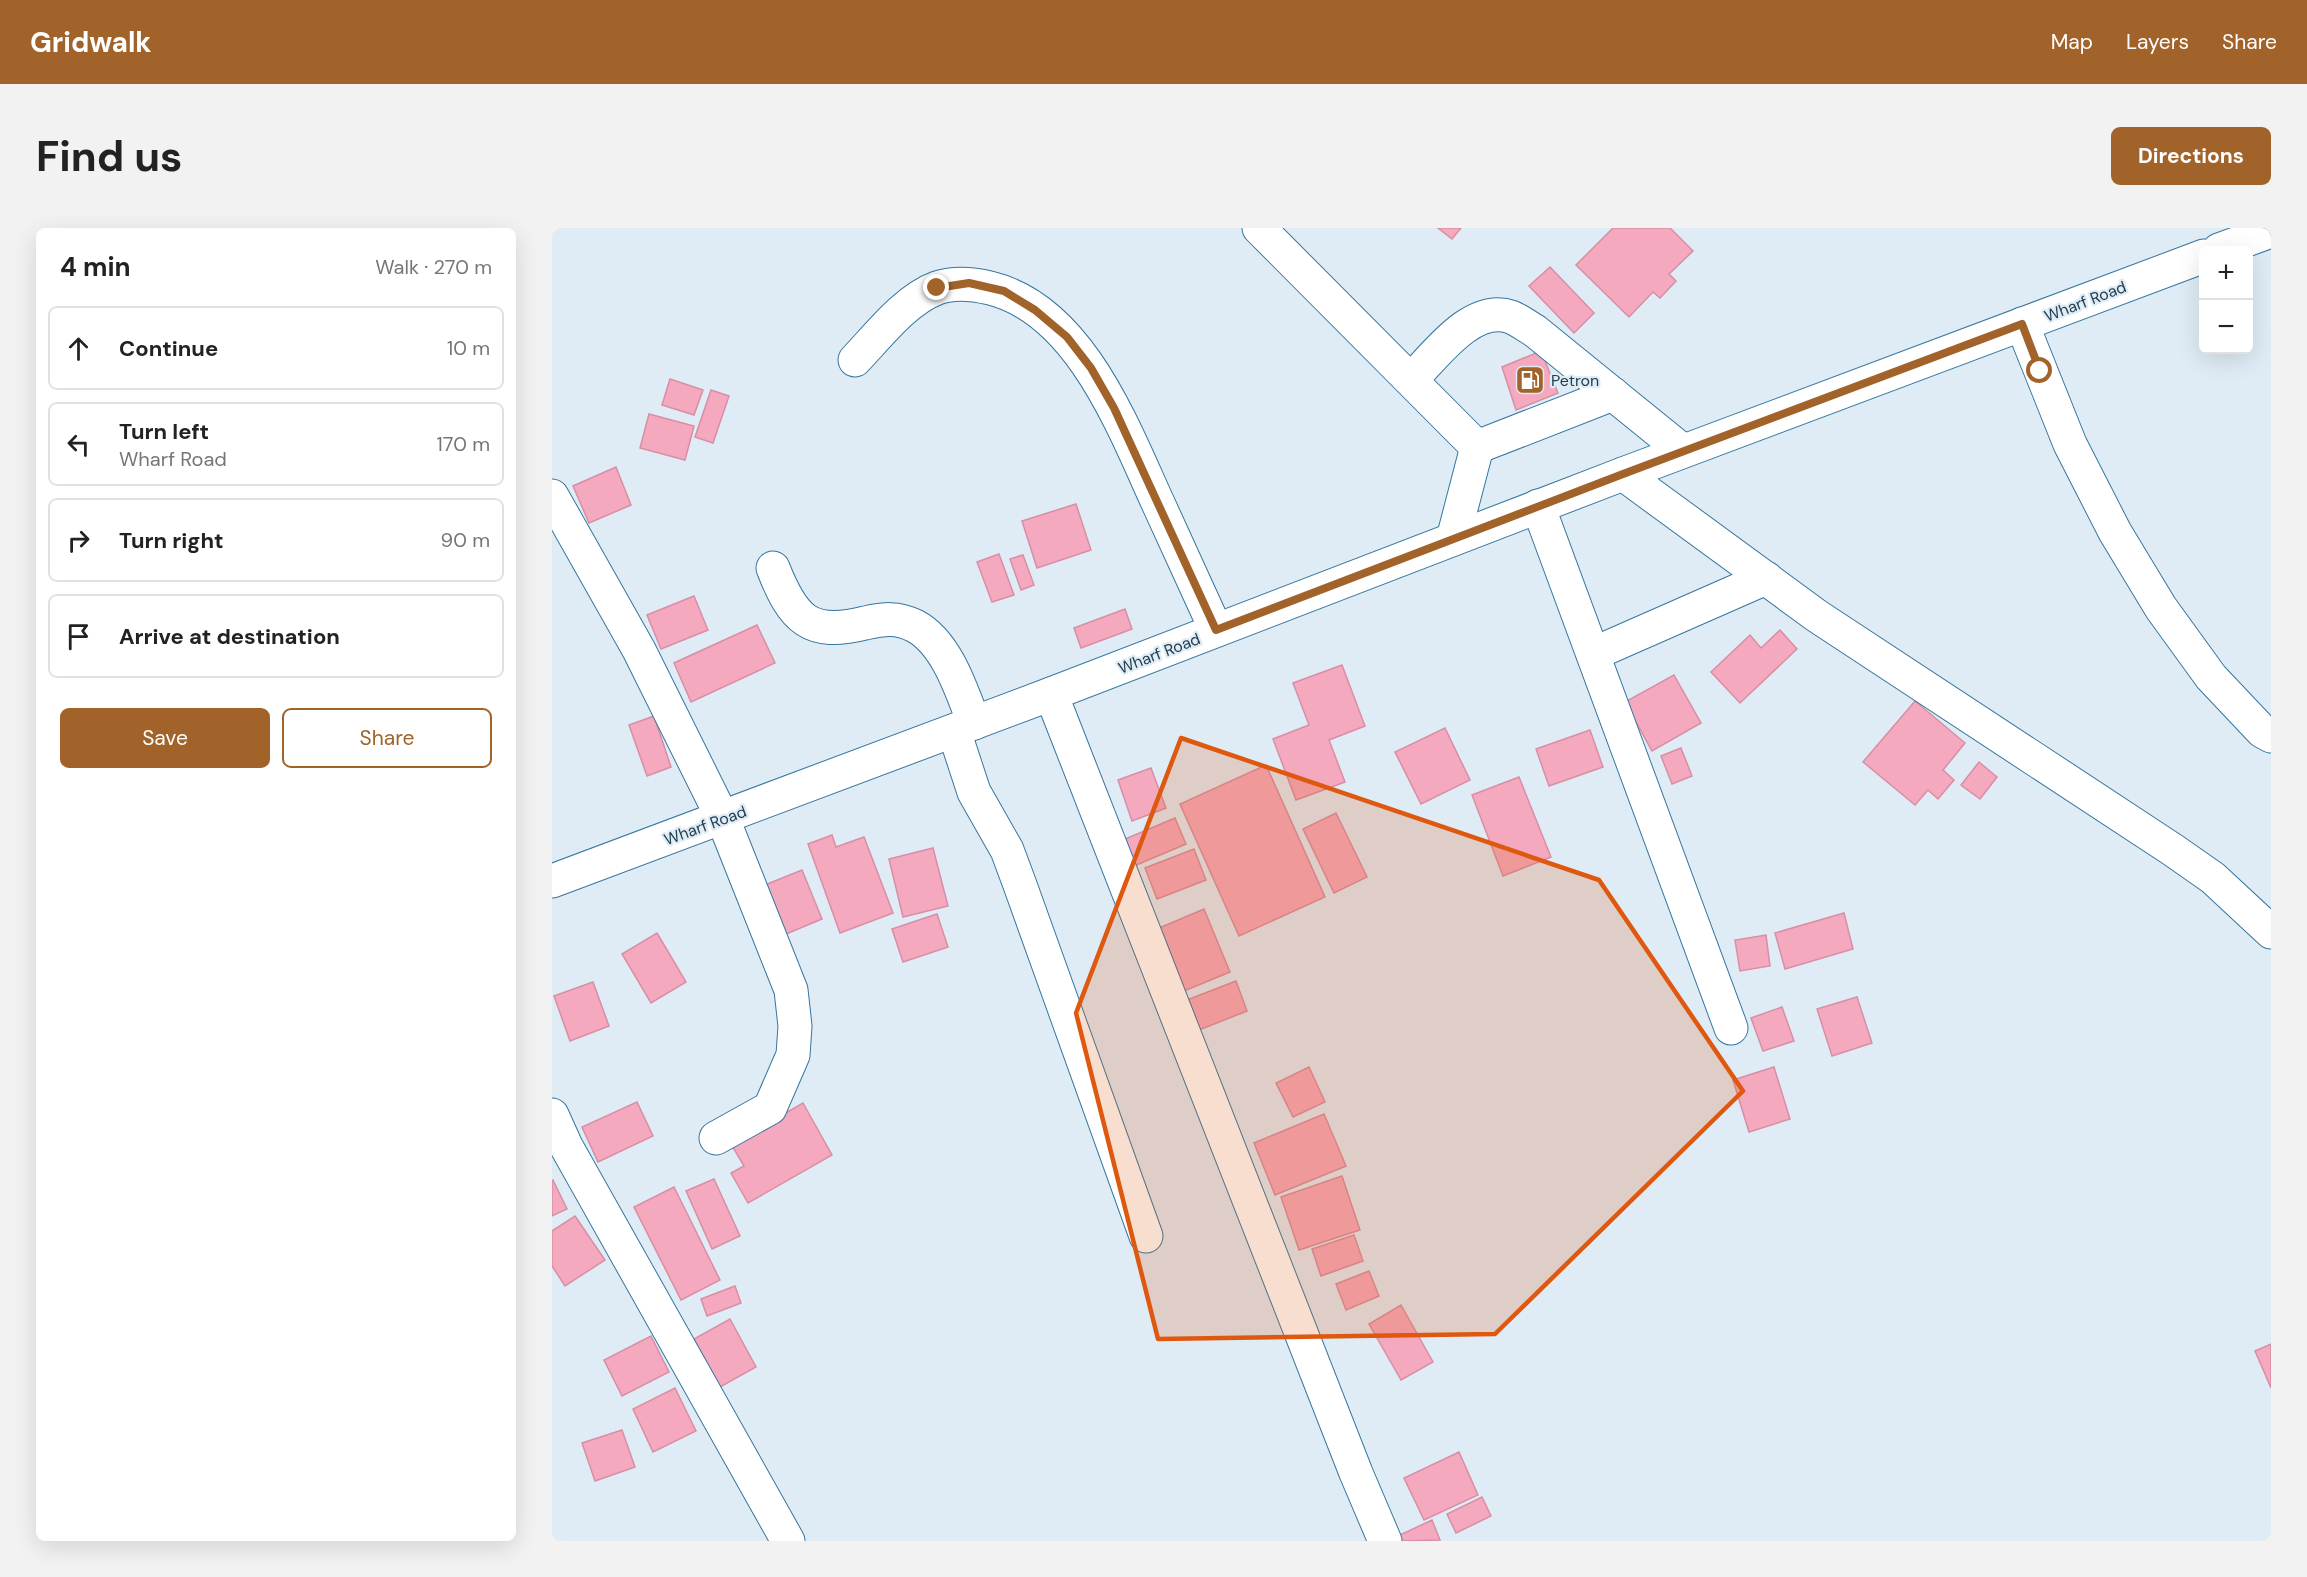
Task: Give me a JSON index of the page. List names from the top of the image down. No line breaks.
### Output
{"streets":{"street":["Wharf Road"]},"places":{"fuel station":["Petron"]},"page":{"header":"Gridwalk","nav":["Map","Layers","Share"],"buttons":["Directions",["Save","Share"]],"title":"Find us","heading":["4 min","Walk · 270 m"],"map_buttons":["+","−"],"list":[["Continue","10 m"],["Turn left","Wharf Road","170 m"],["Turn right","90 m"],"Arrive at destination"]}}
